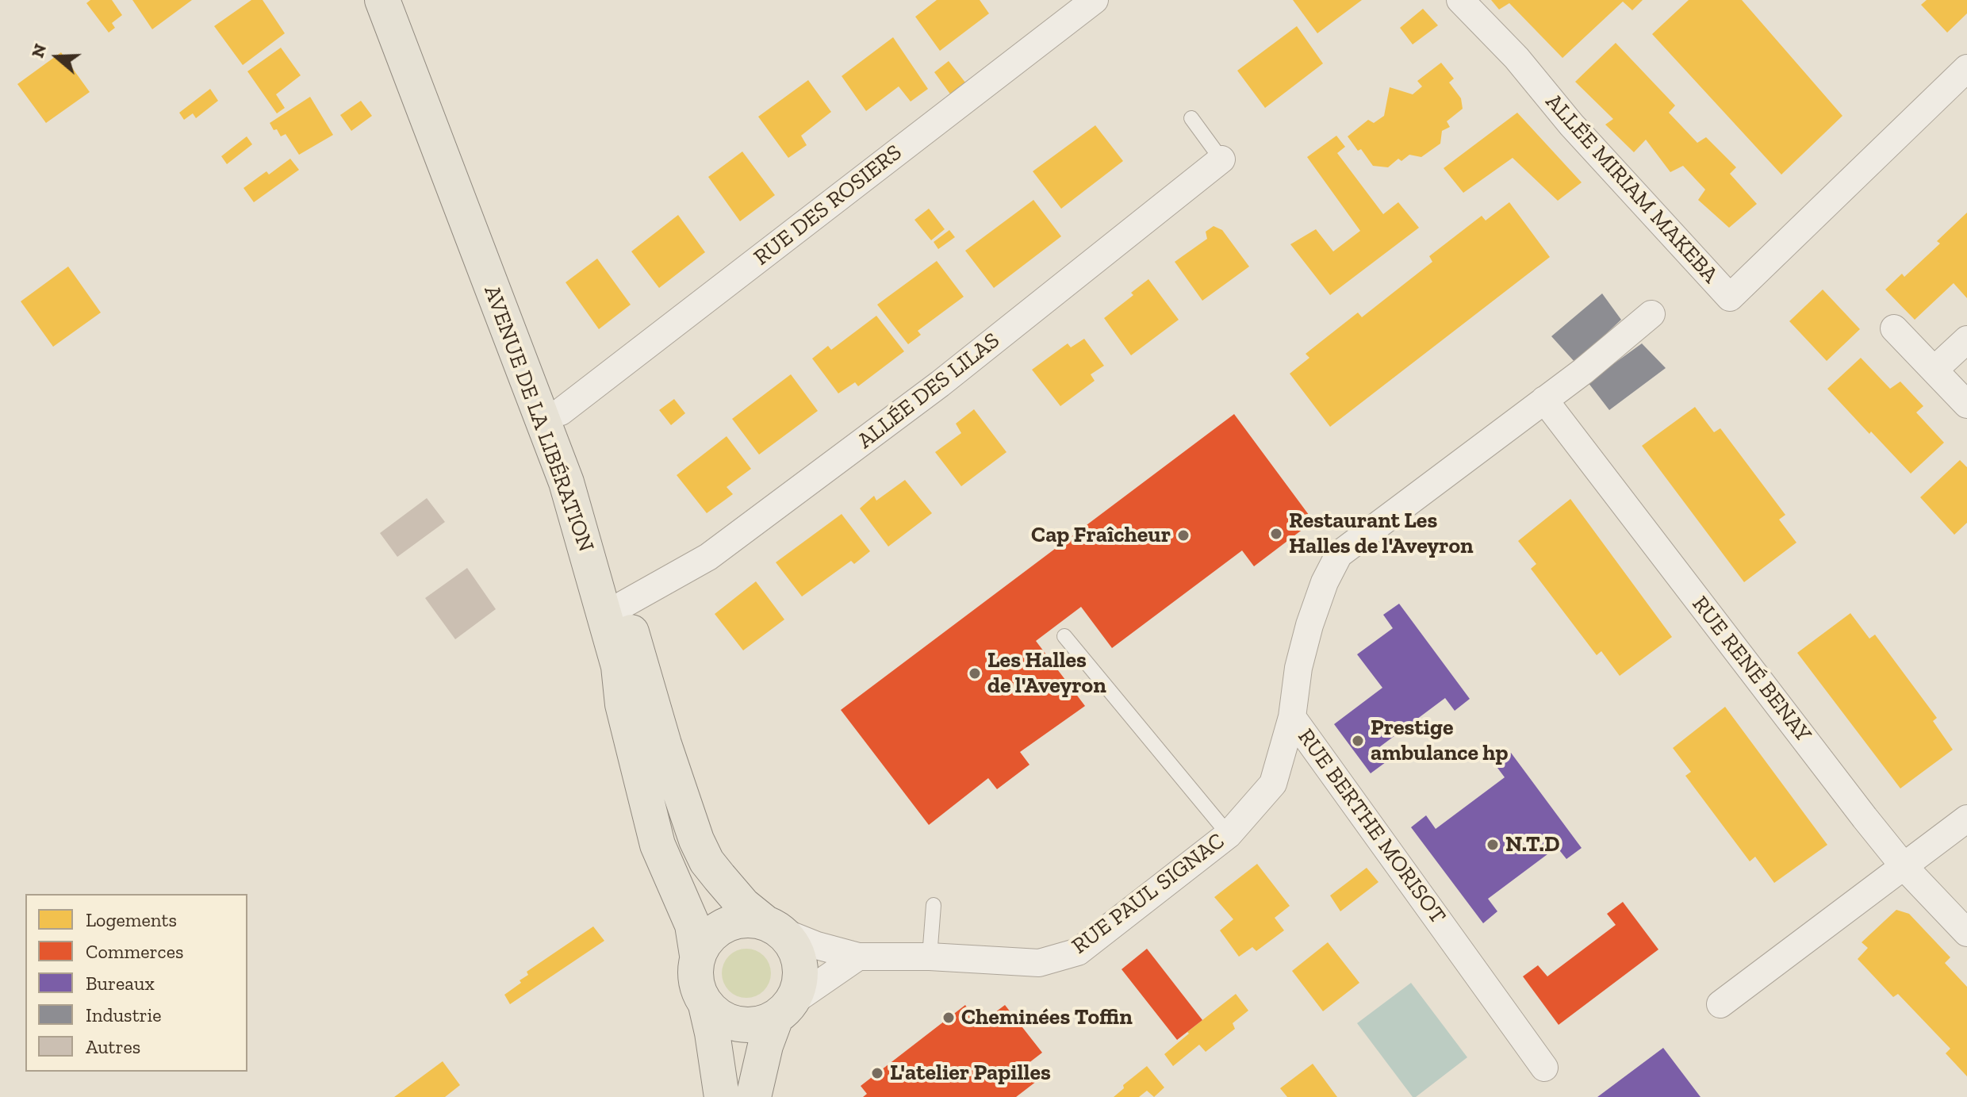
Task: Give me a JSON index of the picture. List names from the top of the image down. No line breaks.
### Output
{"streets":{"main road":["AVENUE DE LA LIBÉRATION"],"street":["ALLÉE MIRIAM MAKEBA","RUE DES ROSIERS","ALLÉE DES LILAS","RUE RENÉ BENAY","RUE BERTHE MORISOT","RUE PAUL SIGNAC"]},"crossings":[["RUE DES ROSIERS","AVENUE DE LA LIBÉRATION"],["ALLÉE DES LILAS","AVENUE DE LA LIBÉRATION"],["AVENUE DE LA LIBÉRATION","RUE PAUL SIGNAC"],["RUE RENÉ BENAY","RUE BERTHE MORISOT"],["RUE BERTHE MORISOT","RUE PAUL SIGNAC"]],"places":["Restaurant Les Halles de l'Aveyron","Cap Fraîcheur","Les Halles de l'Aveyron","Prestige ambulance hp","N.T.D","Cheminées Toffin","L'atelier Papilles"],"legend":["Logements","Commerces","Bureaux","Industrie","Autres"],"north":"left"}
